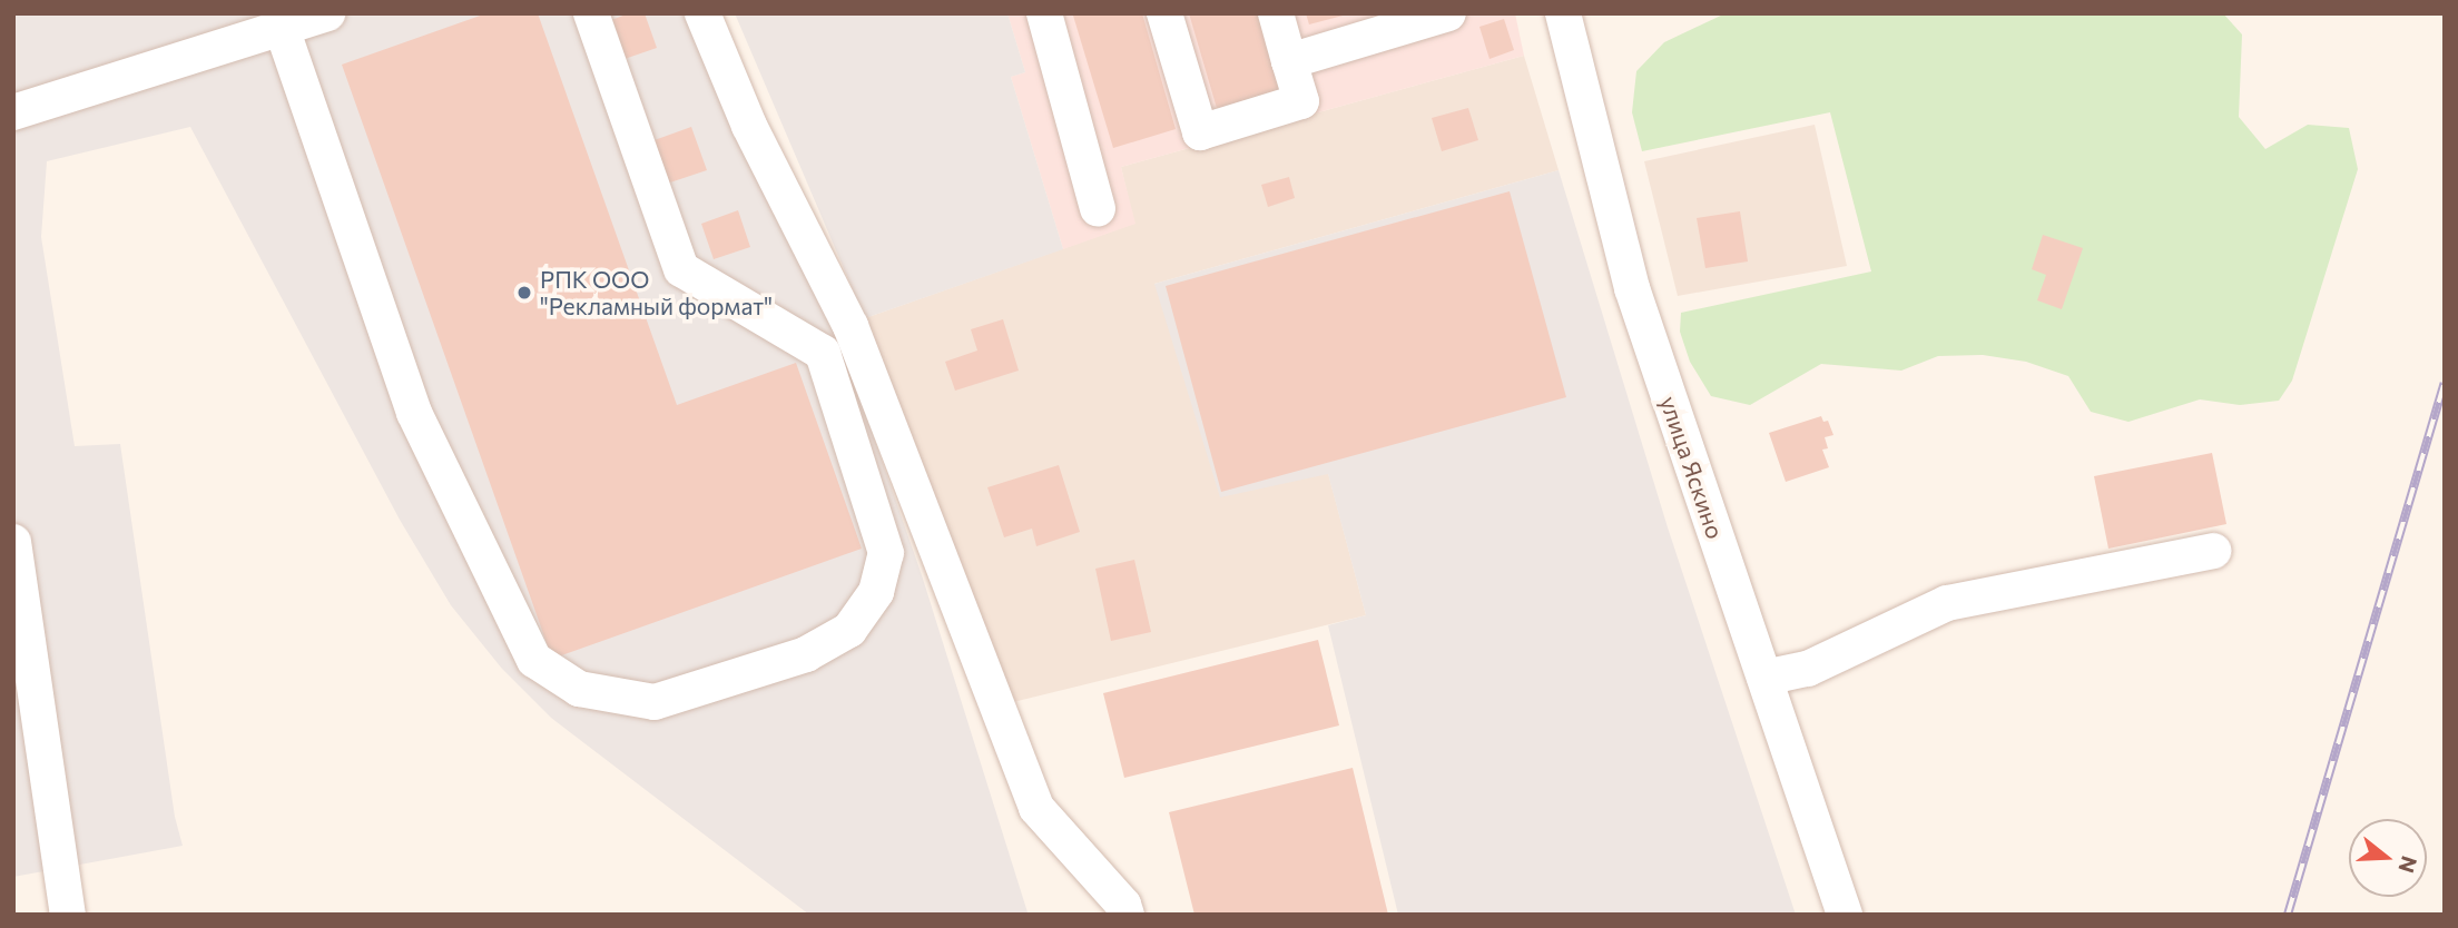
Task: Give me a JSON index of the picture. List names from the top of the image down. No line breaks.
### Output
{"streets":{"street":["улица Яскино"]},"places":["РПК ООО \"Рекламный формат\""],"north":"right"}
